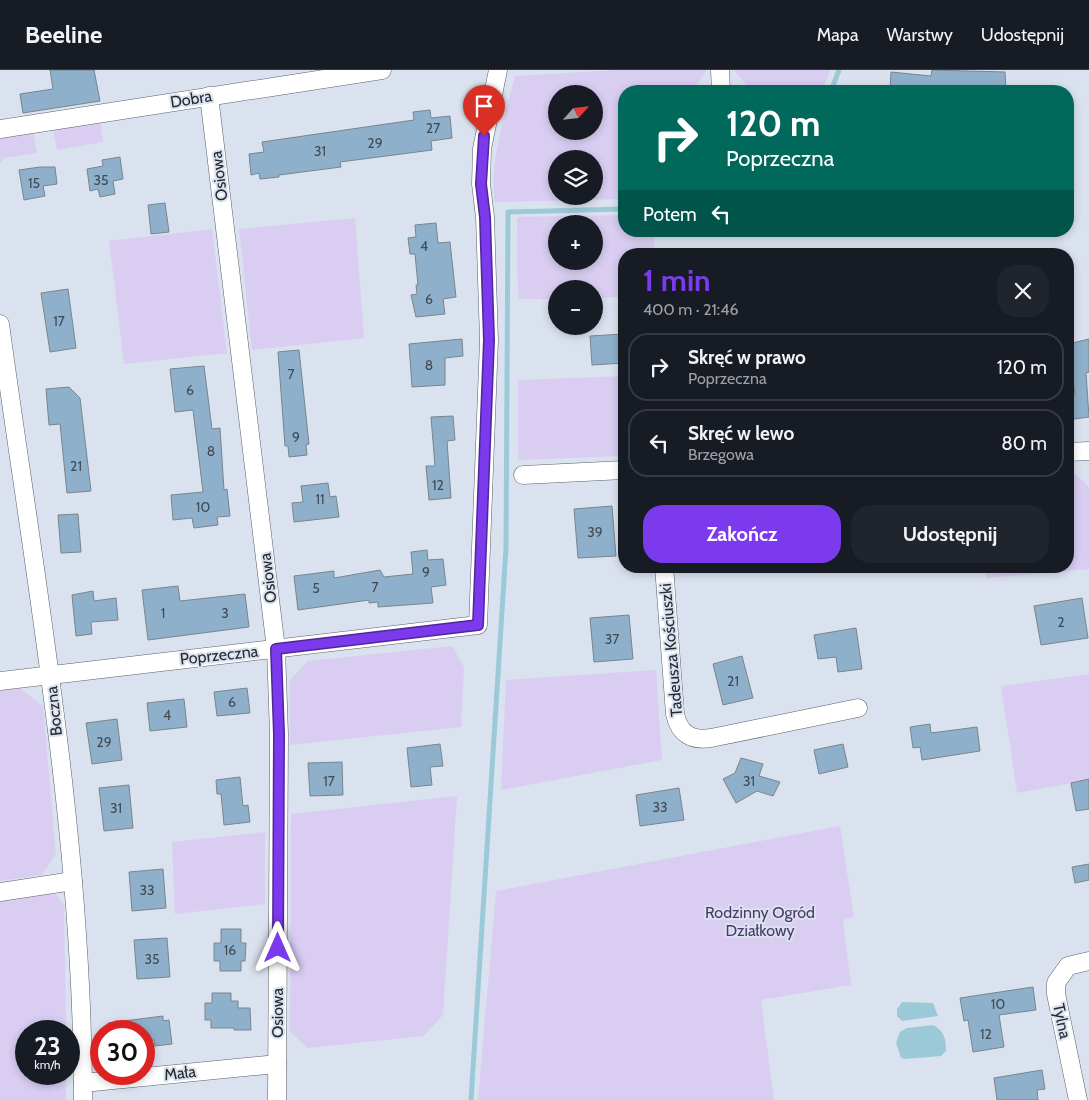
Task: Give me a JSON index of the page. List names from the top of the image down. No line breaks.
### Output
{"streets":{"street":["Dobra","Osiowa","Tadeusza Kościuszki","Poprzeczna","Boczna","Tylna","Mała"]},"crossings":[["Dobra","Osiowa"],["Osiowa","Poprzeczna"],["Osiowa","Mała"],["Poprzeczna","Boczna"],["Boczna","Mała"]],"parks":["Rodzinny Ogród Działkowy"],"house_numbers":["27","29","31","35","15","4","6","17","8","7","6","9","8","21","12","11","10","39","9","7","5","1","3","2","37","21","6","4","29","17","31","33","31","33","16","35","10","12"],"north":"top right","page":{"header":"Beeline","nav":["Mapa","Warstwy","Udostępnij"],"map_buttons":["+","−"],"turn":["120 m","Poprzeczna"],"then":"Potem","heading":["1 min","400 m · 21:46"],"list":[{"name":"Skręć w prawo","note":"Poprzeczna","value":"120 m"},{"name":"Skręć w lewo","note":"Brzegowa","value":"80 m"}],"buttons":["Zakończ","Udostępnij"],"speed":"23 km/h","limit":"30"}}
